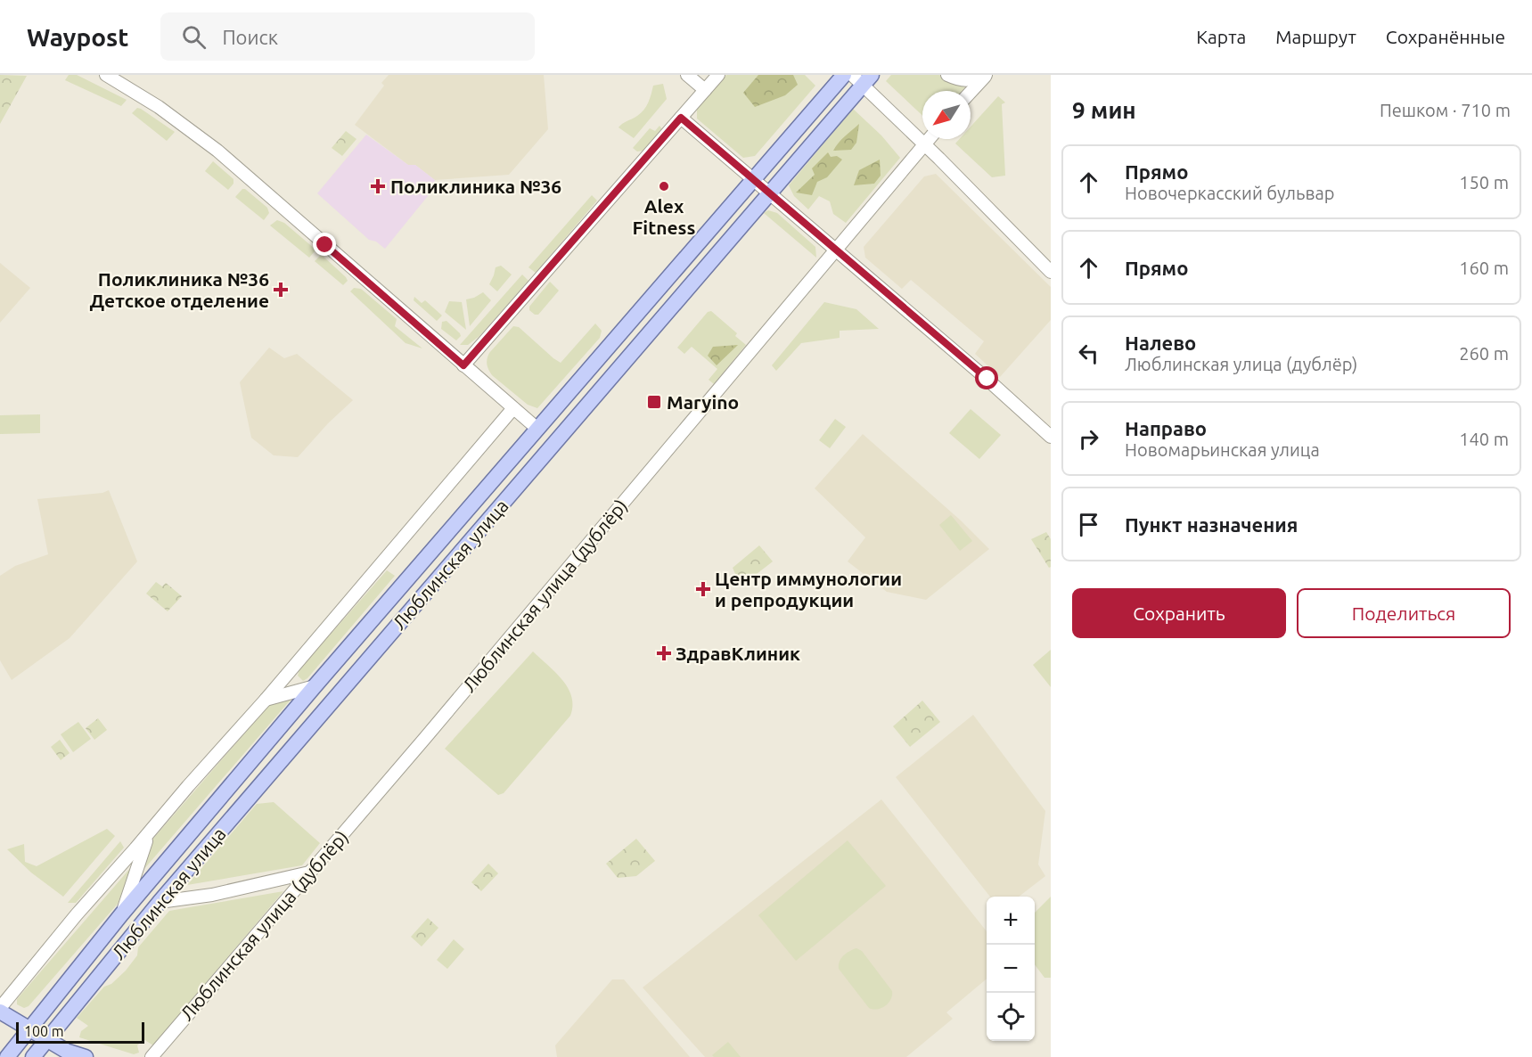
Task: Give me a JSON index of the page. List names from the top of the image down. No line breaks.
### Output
{"streets":{"main road":["Люблинская улица"],"street":["Люблинская улица (дублёр)"]},"places":{"health":["Поликлиника №36","Поликлиника №36 Детское отделение","Центр иммунологии и репродукции","ЗдравКлиник"],"other":["Alex Fitness"],"transit":["Maryino"]},"scale_bar":"100 m","north":"bottom left","page":{"header":"Waypost","search":"Поиск","nav":["Карта","Маршрут","Сохранённые"],"heading":["9 мин","Пешком · 710 m"],"list":[["Прямо","Новочеркасский бульвар","150 m"],["Прямо","160 m"],["Налево","Люблинская улица (дублёр)","260 m"],["Направо","Новомарьинская улица","140 m"],"Пункт назначения"],"buttons":["Сохранить","Поделиться"],"map_buttons":["+","−"],"scale":"100 m"}}
